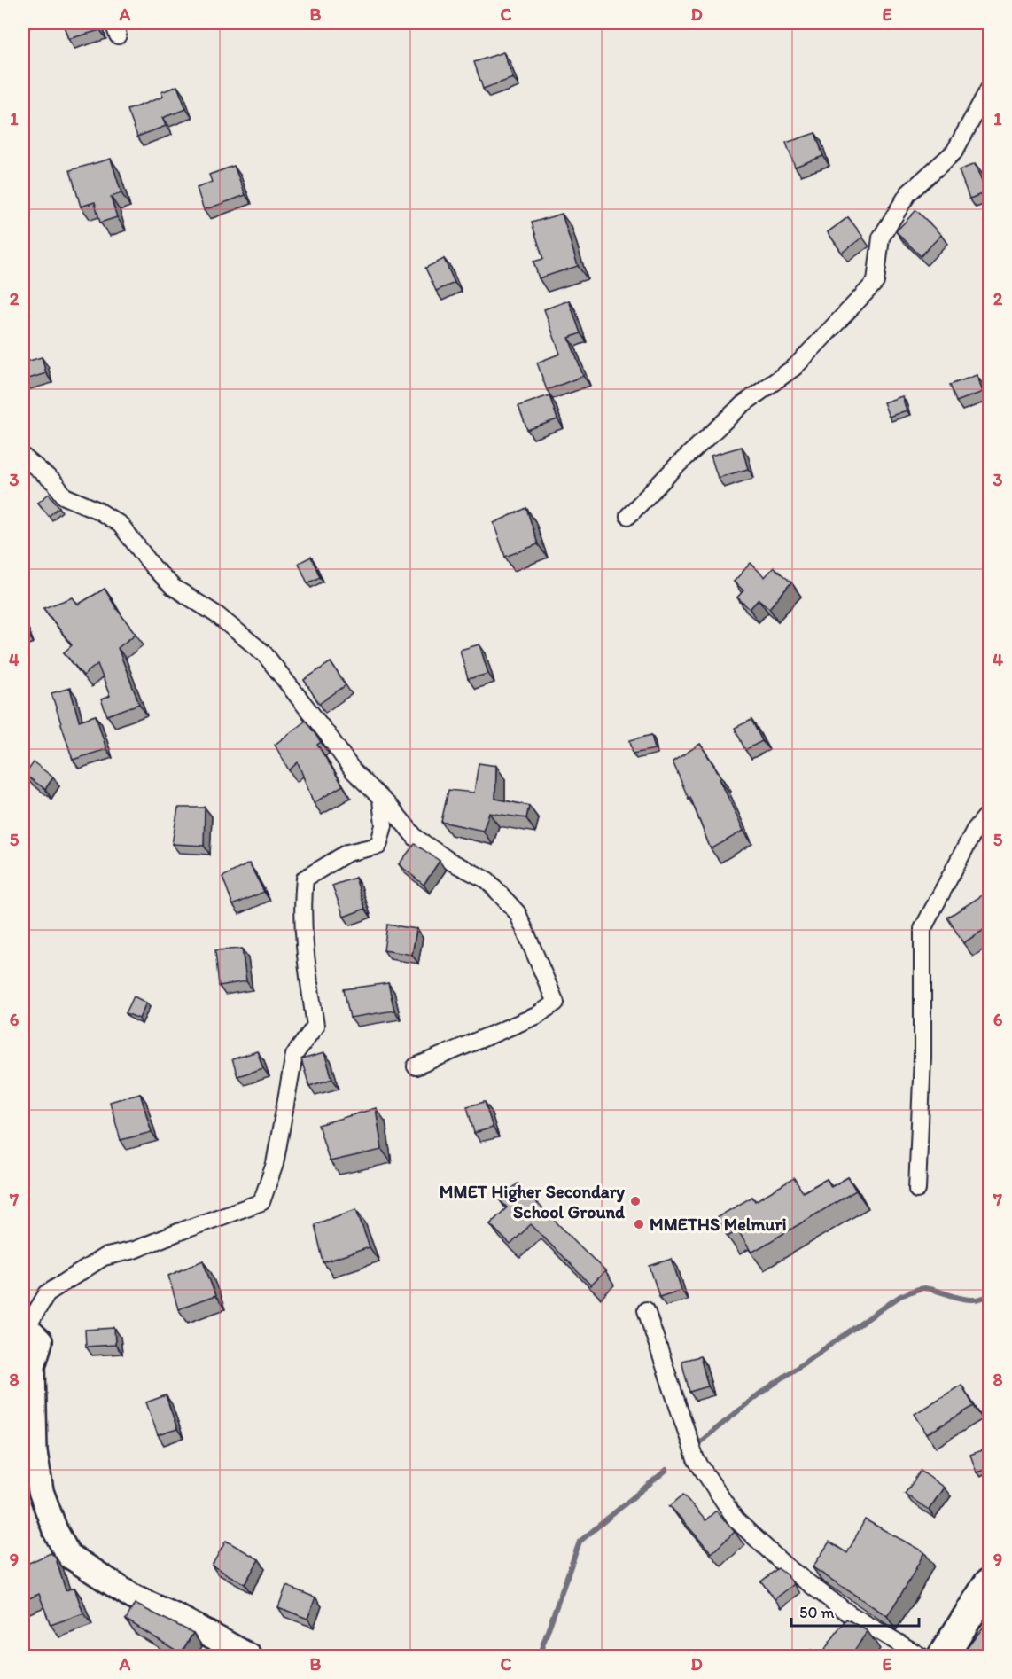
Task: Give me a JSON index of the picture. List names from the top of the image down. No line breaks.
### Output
{"places":["MMET Higher Secondary School Ground","MMETHS Melmuri"],"scale_bar":"50 m","grid":{"columns":["A","B","C","D","E"],"rows":["1","2","3","4","5","6","7","8","9"]}}
